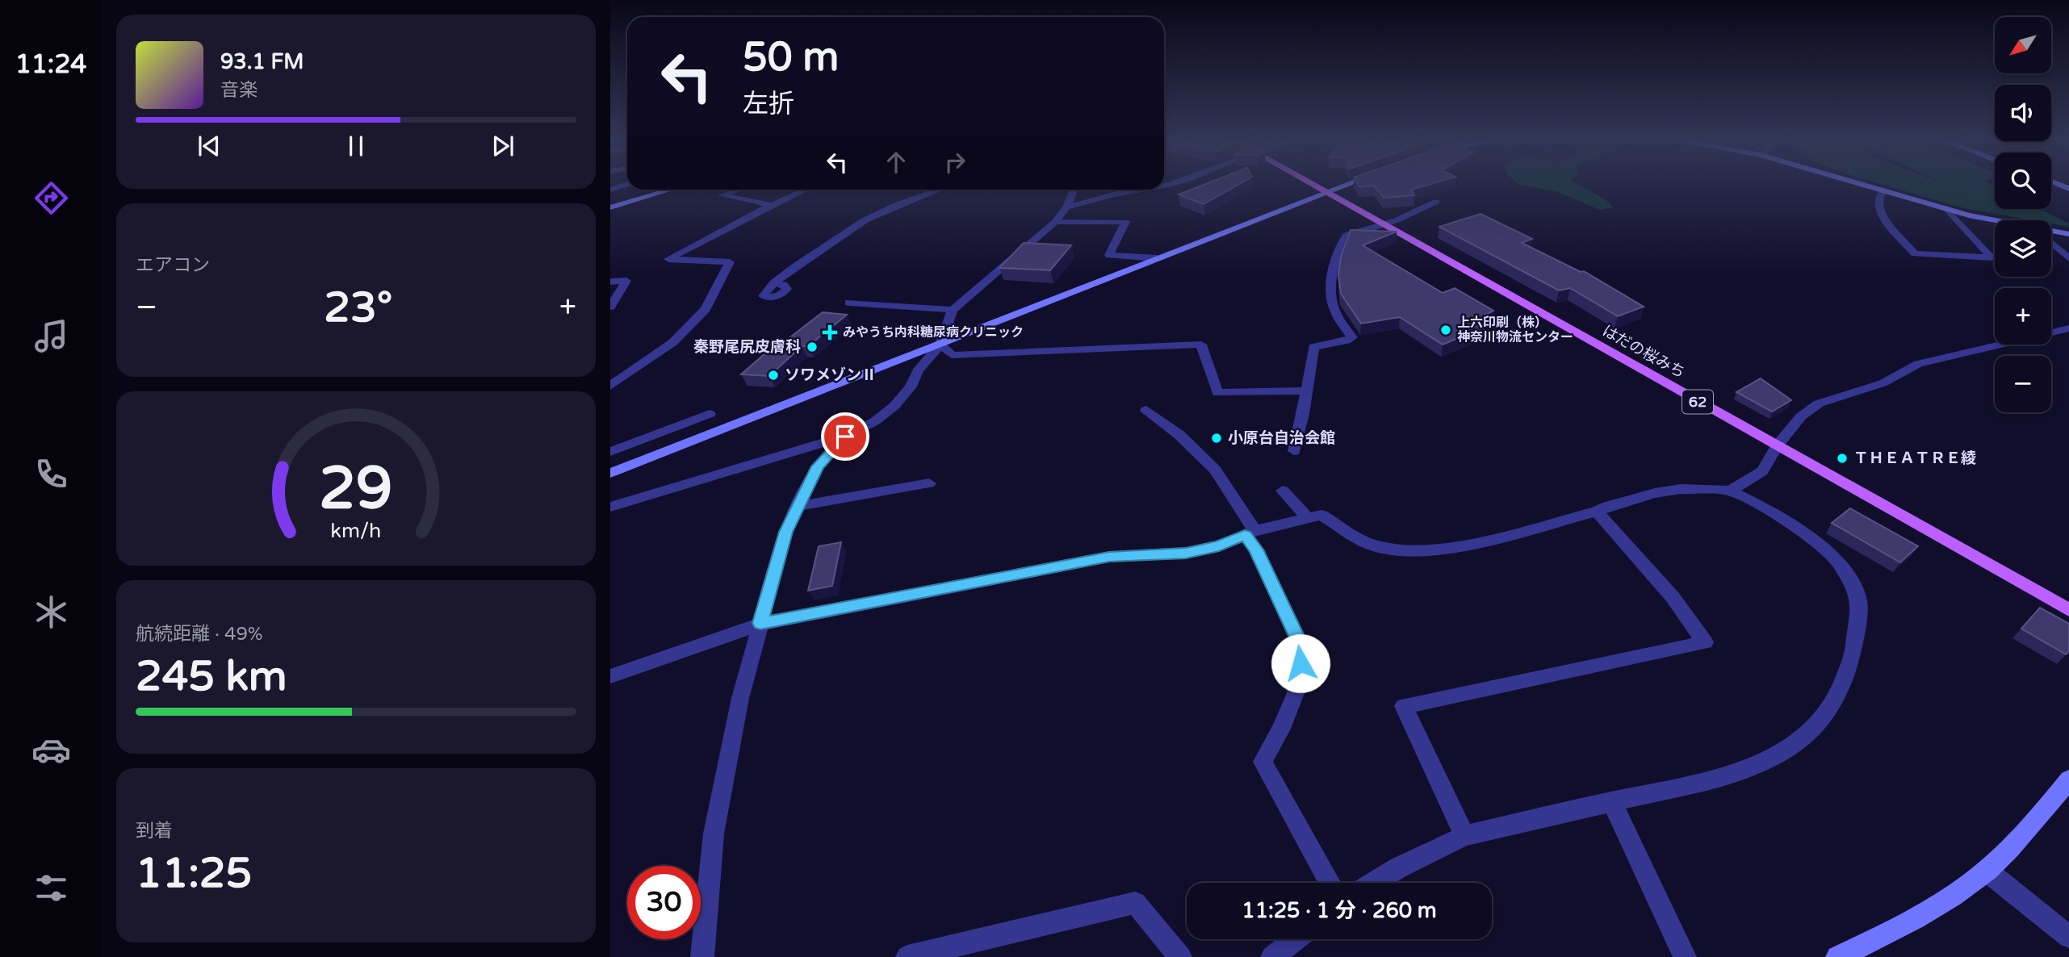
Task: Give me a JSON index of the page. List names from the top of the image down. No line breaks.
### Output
{"streets":{"main road":["はだの桜みち","62"]},"places":{"other":["上六印刷（株） 神奈川物流センター","秦野尾尻皮膚科","ソワメゾンⅡ","小原台自治会館","ＴＨＥＡＴＲＥ綾"],"health":["みやうち内科糖尿病クリニック"]},"north":"bottom left","page":{"tabs":"11:24","map_buttons":["+","−"],"turn":["50 m","左折"],"song":["93.1 FM","音楽"],"tile":["エアコン",["航続距離 · 49%","245 km"],["到着","11:25"]],"heat":["−","23°","+"],"limit":"30","trip":"11:25 · 1 分 · 260 m","gauge":["29","km/h"]}}
